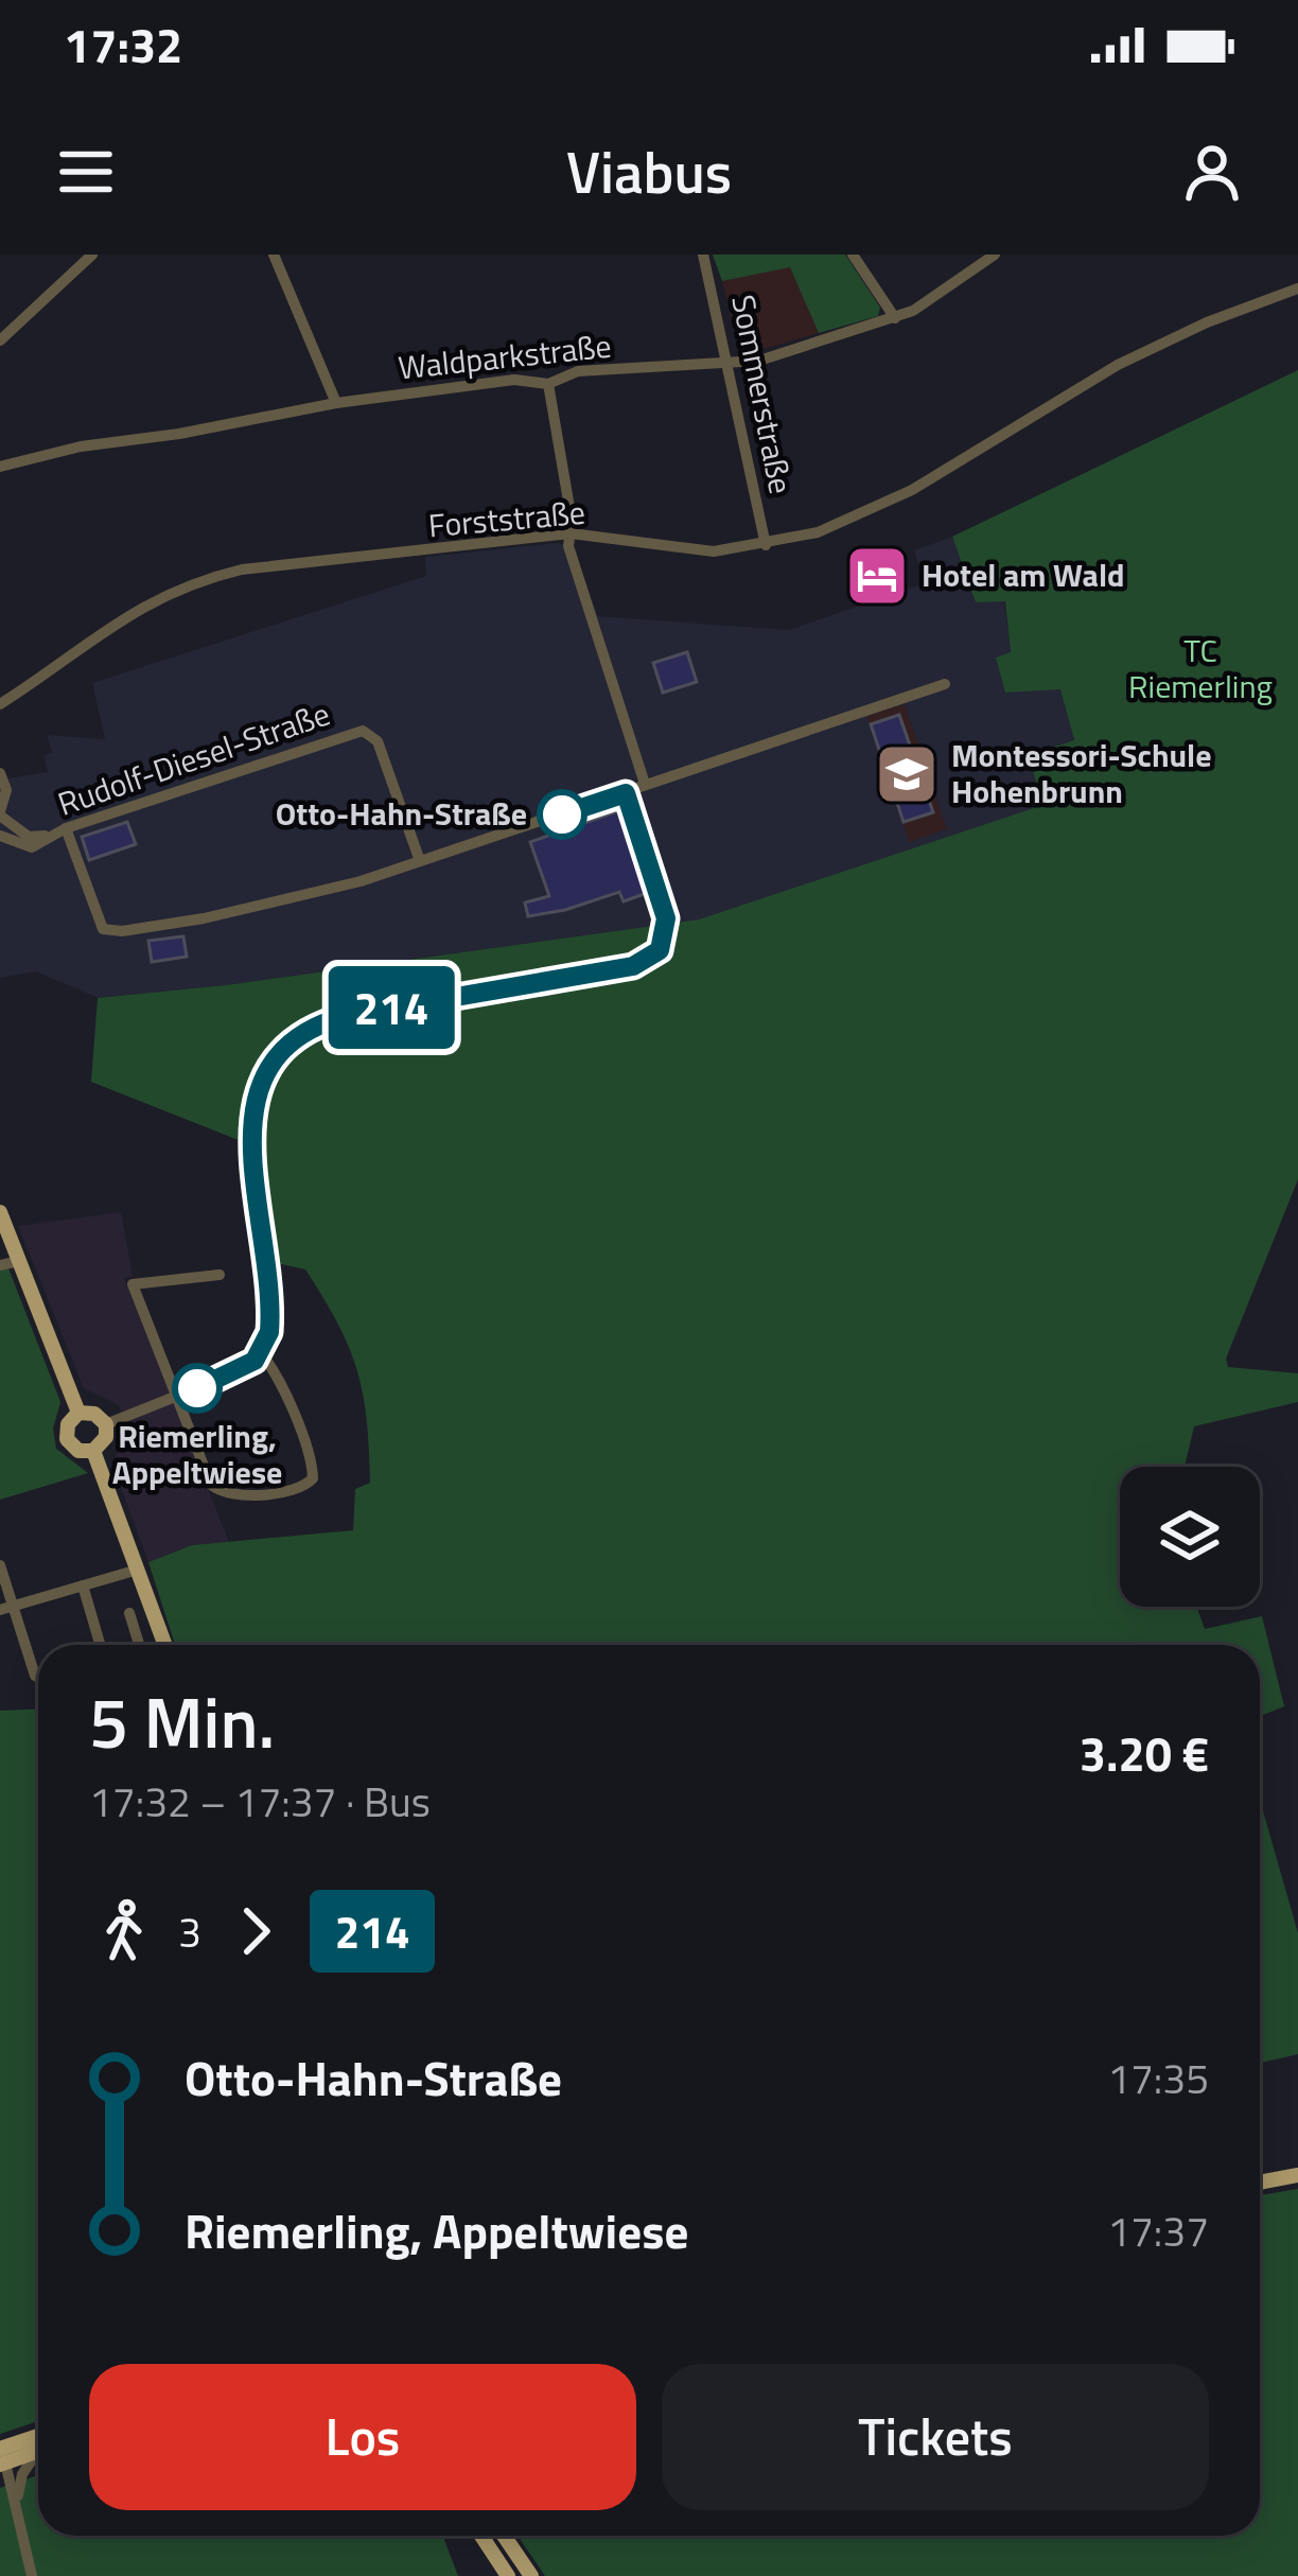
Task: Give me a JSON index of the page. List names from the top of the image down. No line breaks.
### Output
{"streets":{"street":["Waldparkstraße","Sommerstraße","Forststraße","Rudolf-Diesel-Straße"]},"crossings":[["Waldparkstraße","Sommerstraße"],["Sommerstraße","Forststraße"]],"parks":["TC Riemerling"],"places":{"hotel":["Hotel am Wald"],"school or university":["Montessori-Schule Hohenbrunn"],"other":["Otto-Hahn-Straße","Riemerling, Appeltwiese"]},"lines":["bus line 214"],"page":{"status":"17:32","header":"Viabus","on_map":"214","heading":["5 Min.","17:32 – 17:37 · Bus","3.20 €"],"legs":["3","214"],"list":[{"name":"Otto-Hahn-Straße","value":"17:35"},{"name":"Riemerling, Appeltwiese","value":"17:37"}],"buttons":["Los","Tickets"]}}
